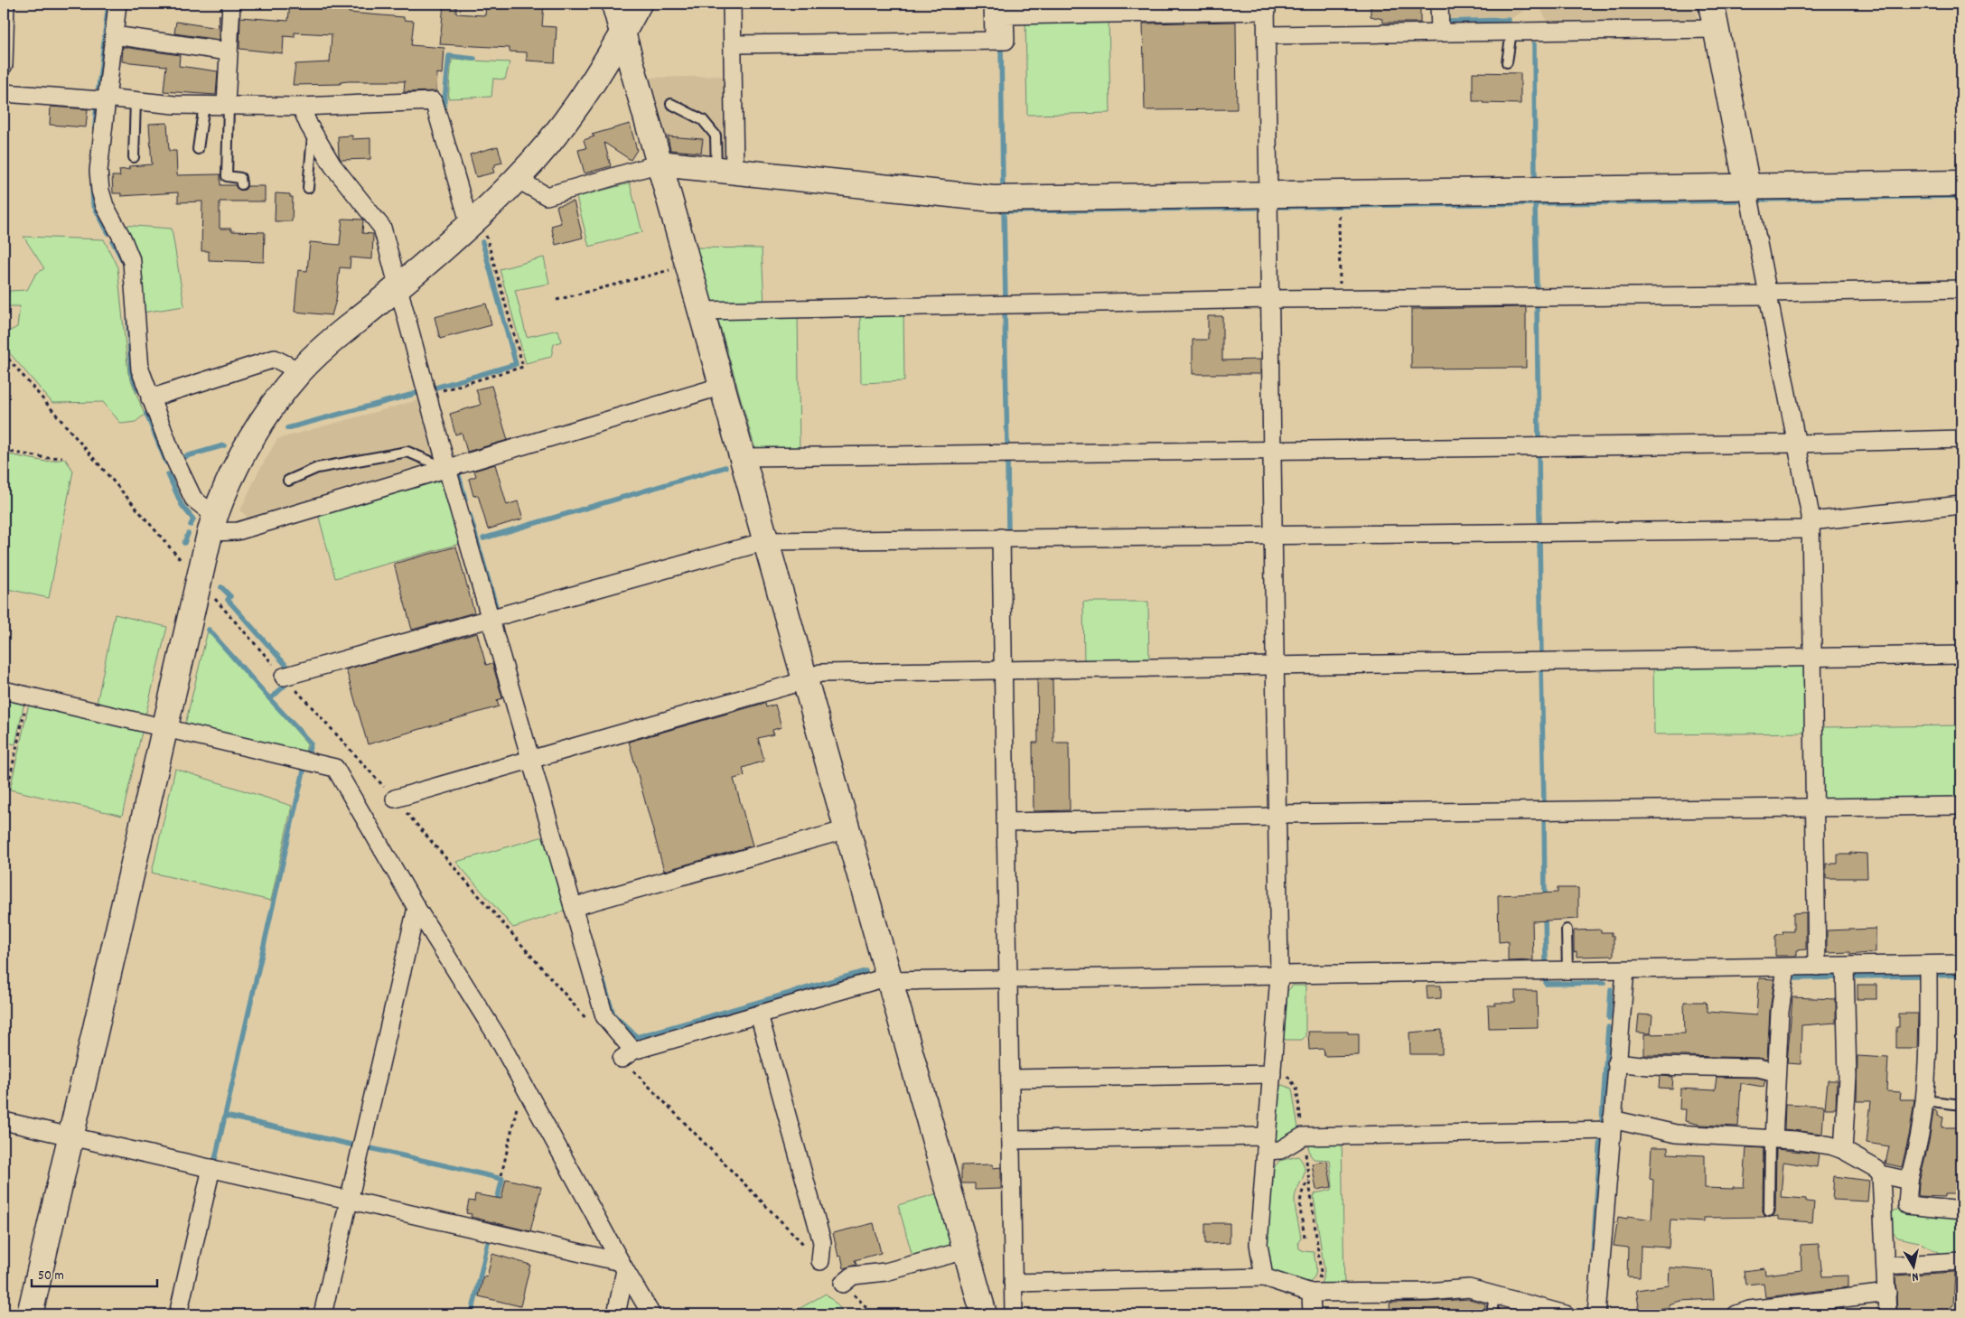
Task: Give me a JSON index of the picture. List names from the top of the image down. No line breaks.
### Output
{"scale_bar":"50 m","north":"bottom"}
